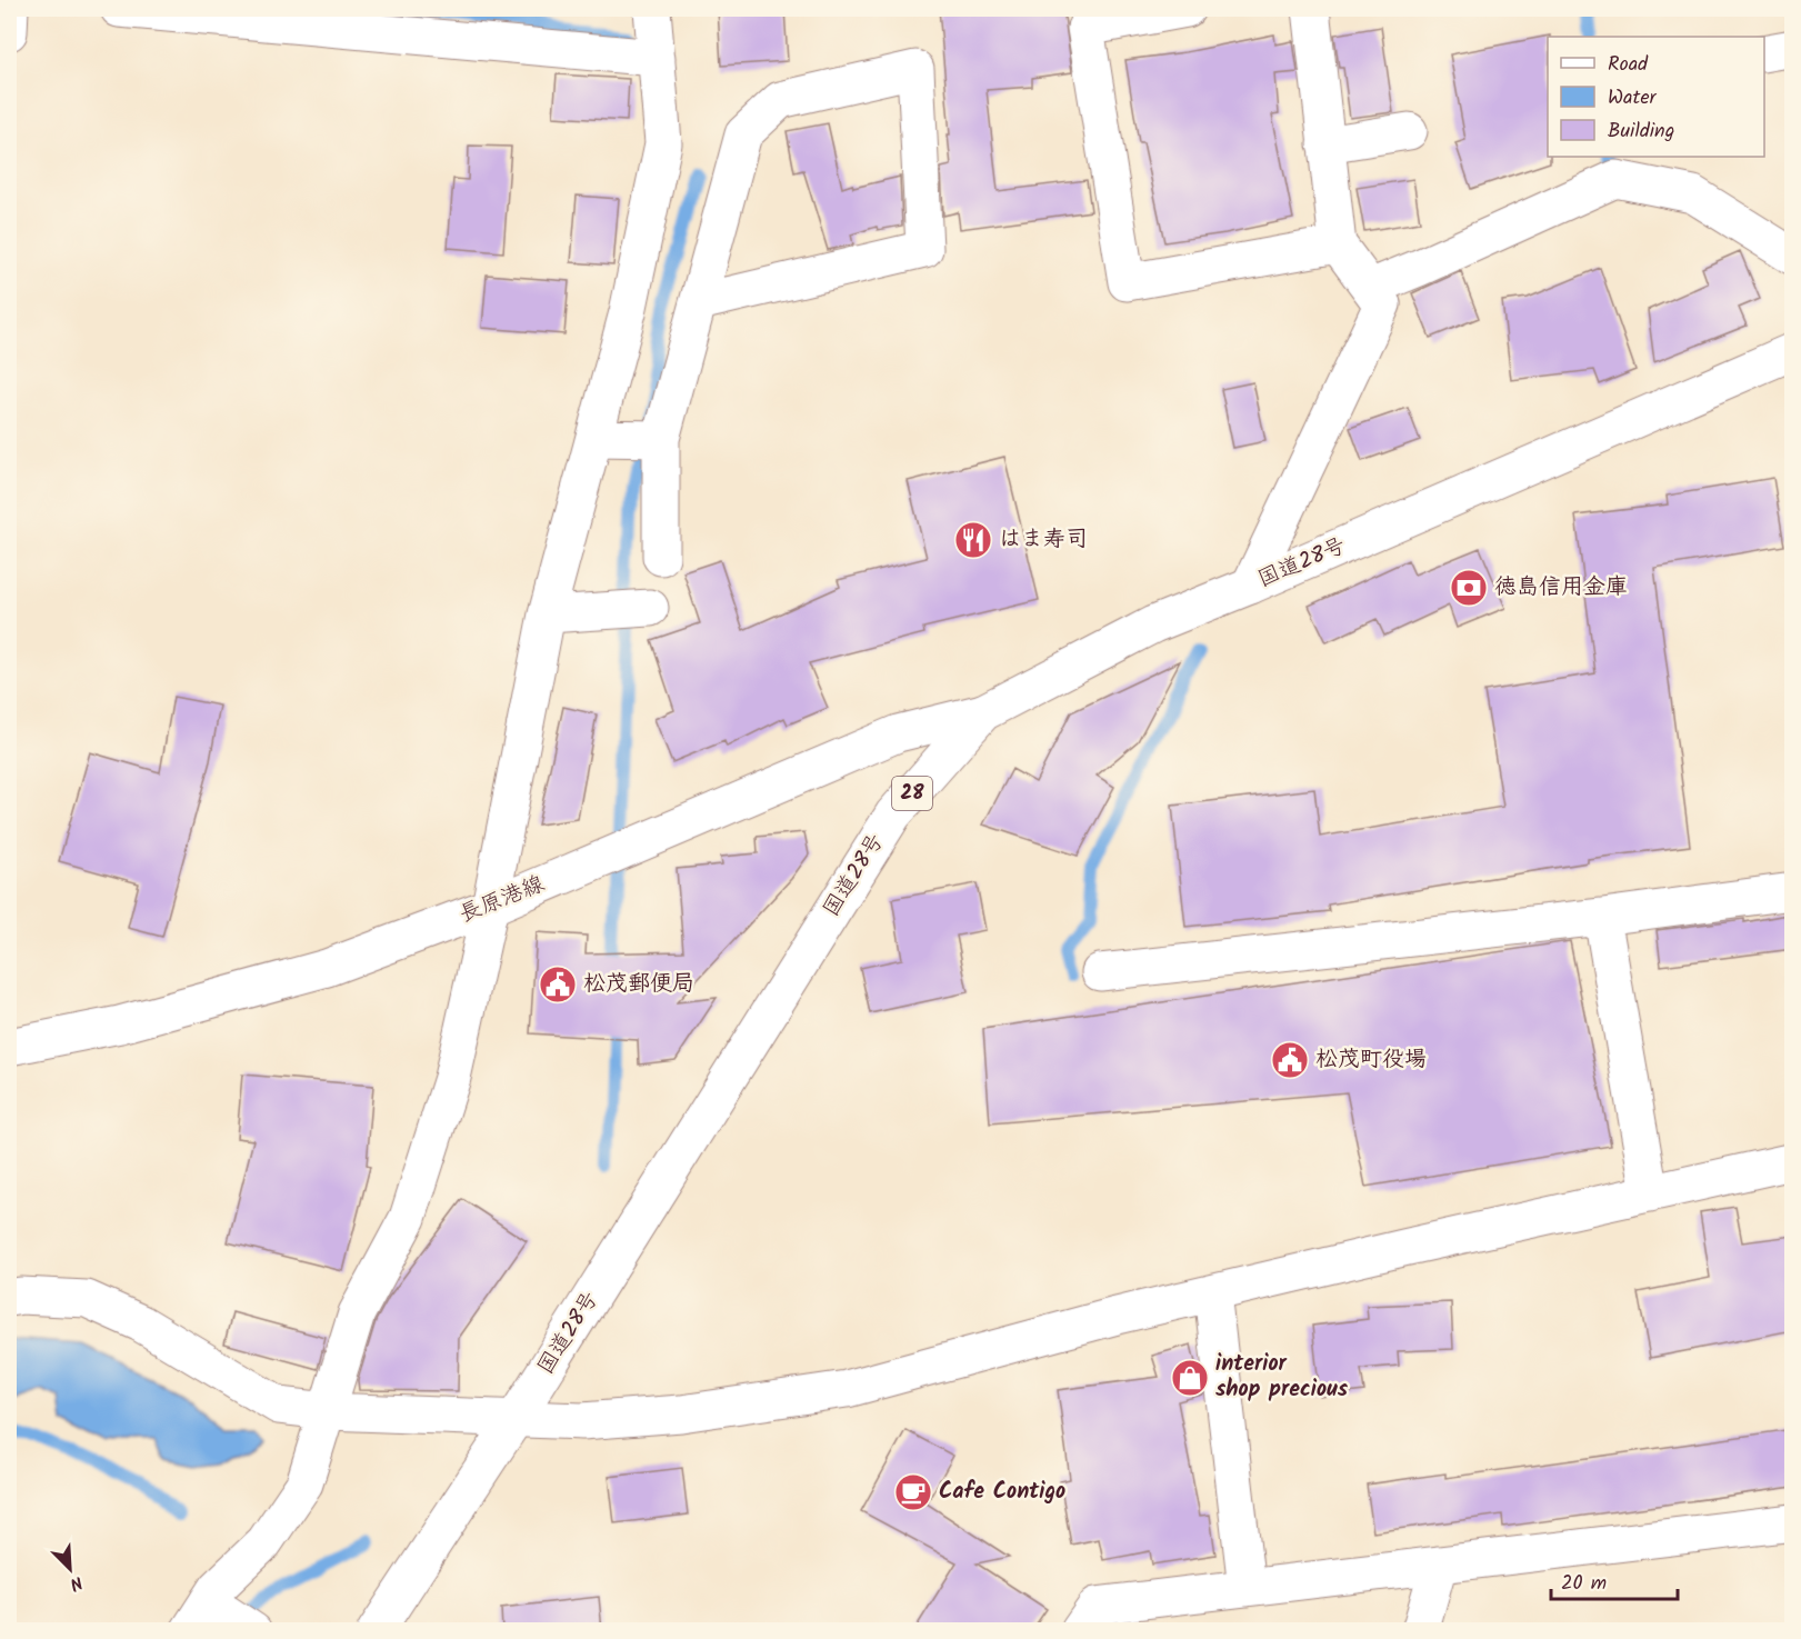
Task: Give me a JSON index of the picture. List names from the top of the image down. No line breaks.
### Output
{"streets":{"main road":["国道28号","28","長原港線"]},"crossings":[["国道28号","長原港線"]],"places":{"restaurant":["はま寿司"],"bank":["徳島信用金庫"],"public building":["松茂郵便局","松茂町役場"],"shop":["interior shop precious"],"cafe":["Cafe Contigo"]},"legend":["Road","Water","Building"],"scale_bar":"20 m","north":"bottom right"}
